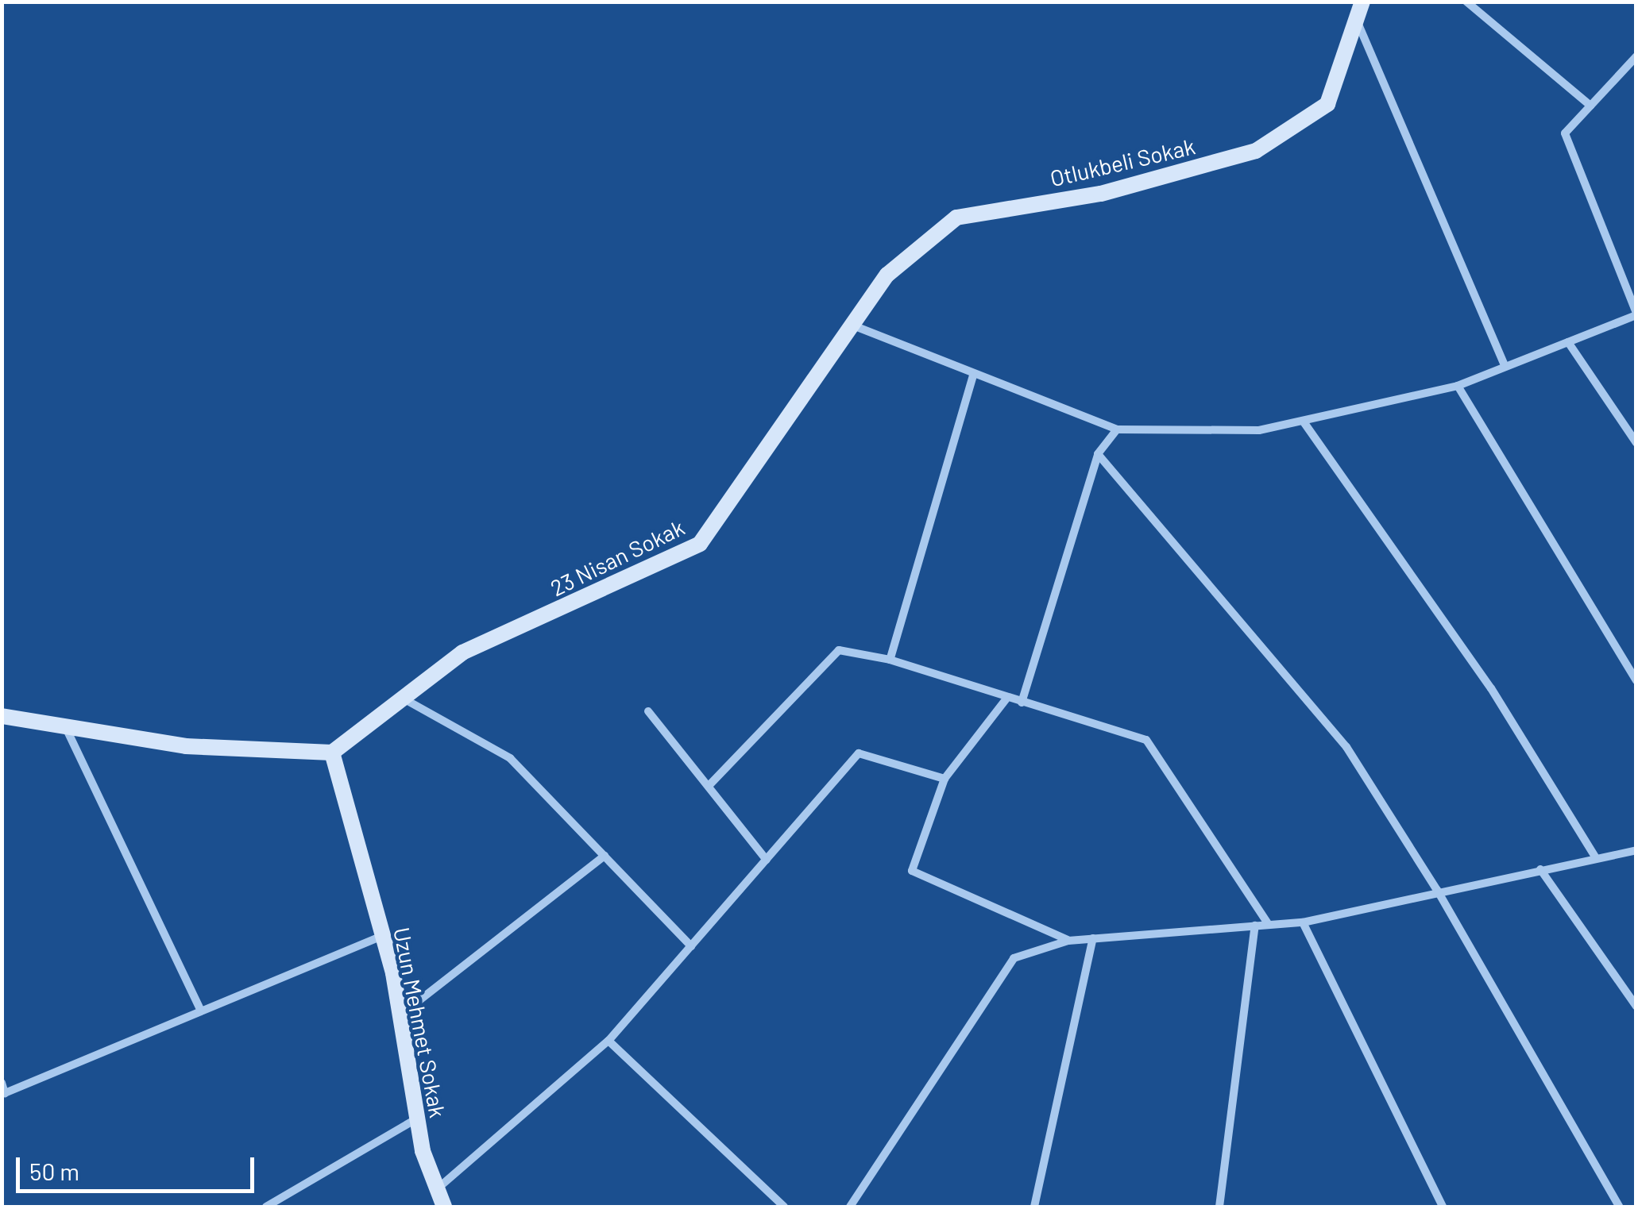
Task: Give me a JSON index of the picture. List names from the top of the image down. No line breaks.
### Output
{"streets":{"street":["Otlukbeli Sokak","23 Nisan Sokak","Uzun Mehmet Sokak"]},"crossings":[["Otlukbeli Sokak","23 Nisan Sokak"],["23 Nisan Sokak","Uzun Mehmet Sokak"]],"scale_bar":"50 m"}
